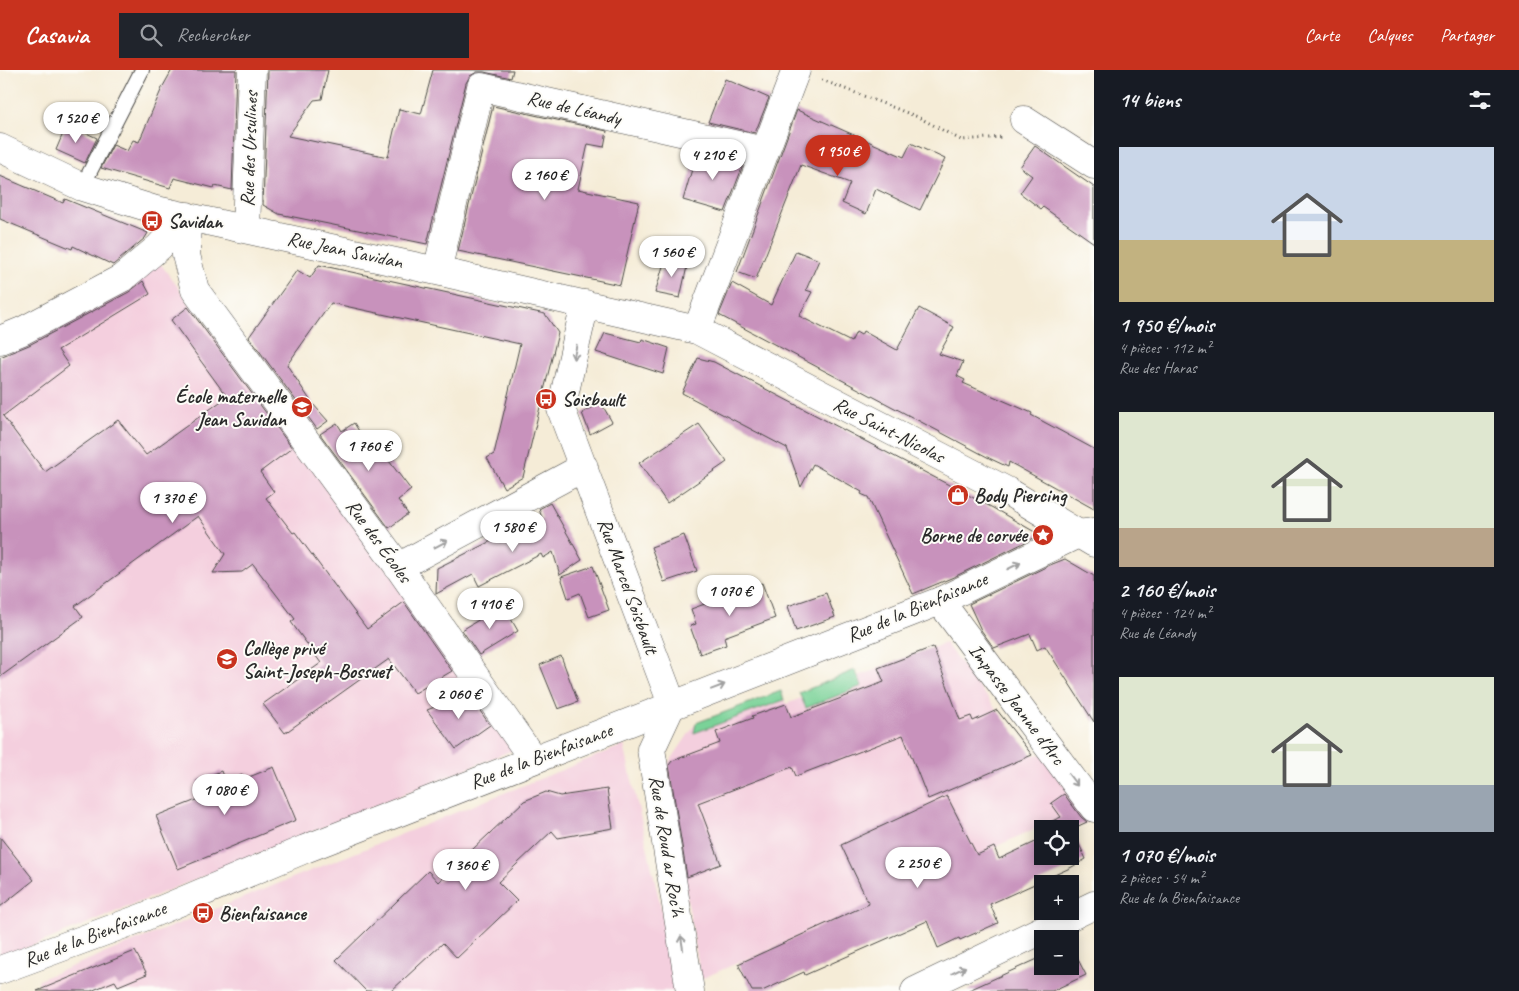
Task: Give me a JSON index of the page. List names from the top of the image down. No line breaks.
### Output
{"streets":{"street":["Rue de Léandy","Rue des Ursulines","Rue Jean Savidan","Rue Saint-Nicolas","Rue des Écoles","Rue Marcel Soisbault","Rue de la Bienfaisance","Impasse Jeanne d'Arc","Rue de Roud ar Roc'h"]},"crossings":[["Rue de Léandy","Rue Jean Savidan"],["Rue des Ursulines","Rue Jean Savidan"],["Rue Jean Savidan","Rue Saint-Nicolas"],["Rue Jean Savidan","Rue des Écoles"],["Rue Jean Savidan","Rue Marcel Soisbault"],["Rue Saint-Nicolas","Rue de la Bienfaisance"],["Rue des Écoles","Rue de la Bienfaisance"],["Rue Marcel Soisbault","Rue de la Bienfaisance"],["Rue Marcel Soisbault","Rue de Roud ar Roc'h"],["Rue de la Bienfaisance","Impasse Jeanne d'Arc"],["Rue de la Bienfaisance","Rue de Roud ar Roc'h"]],"one_way":["Rue Marcel Soisbault","Rue de la Bienfaisance","Impasse Jeanne d'Arc","Rue de Roud ar Roc'h"],"places":{"bus stop":["Savidan","Soisbault","Bienfaisance"],"school or university":["École maternelle Jean Savidan","Collège privé Saint-Joseph-Bossuet"],"shop":["Body Piercing"],"place":["Borne de corvée"]},"page":{"header":"Casavia","search":"Rechercher","nav":["Carte","Calques","Partager"],"heading":"14 biens","price":["1 520 €","1 950 €","4 210 €","2 160 €","1 560 €","1 760 €","1 370 €","1 580 €","1 070 €","1 410 €","2 060 €","1 080 €","2 250 €","1 360 €"],"list":[{"name":"1 950 €/mois","note":"4 pièces · 112 m² · Rue des Haras"},{"name":"2 160 €/mois","note":"4 pièces · 124 m² · Rue de Léandy"},{"name":"1 070 €/mois","note":"2 pièces · 54 m² · Rue de la Bienfaisance"}],"map_buttons":["+","−"]}}
